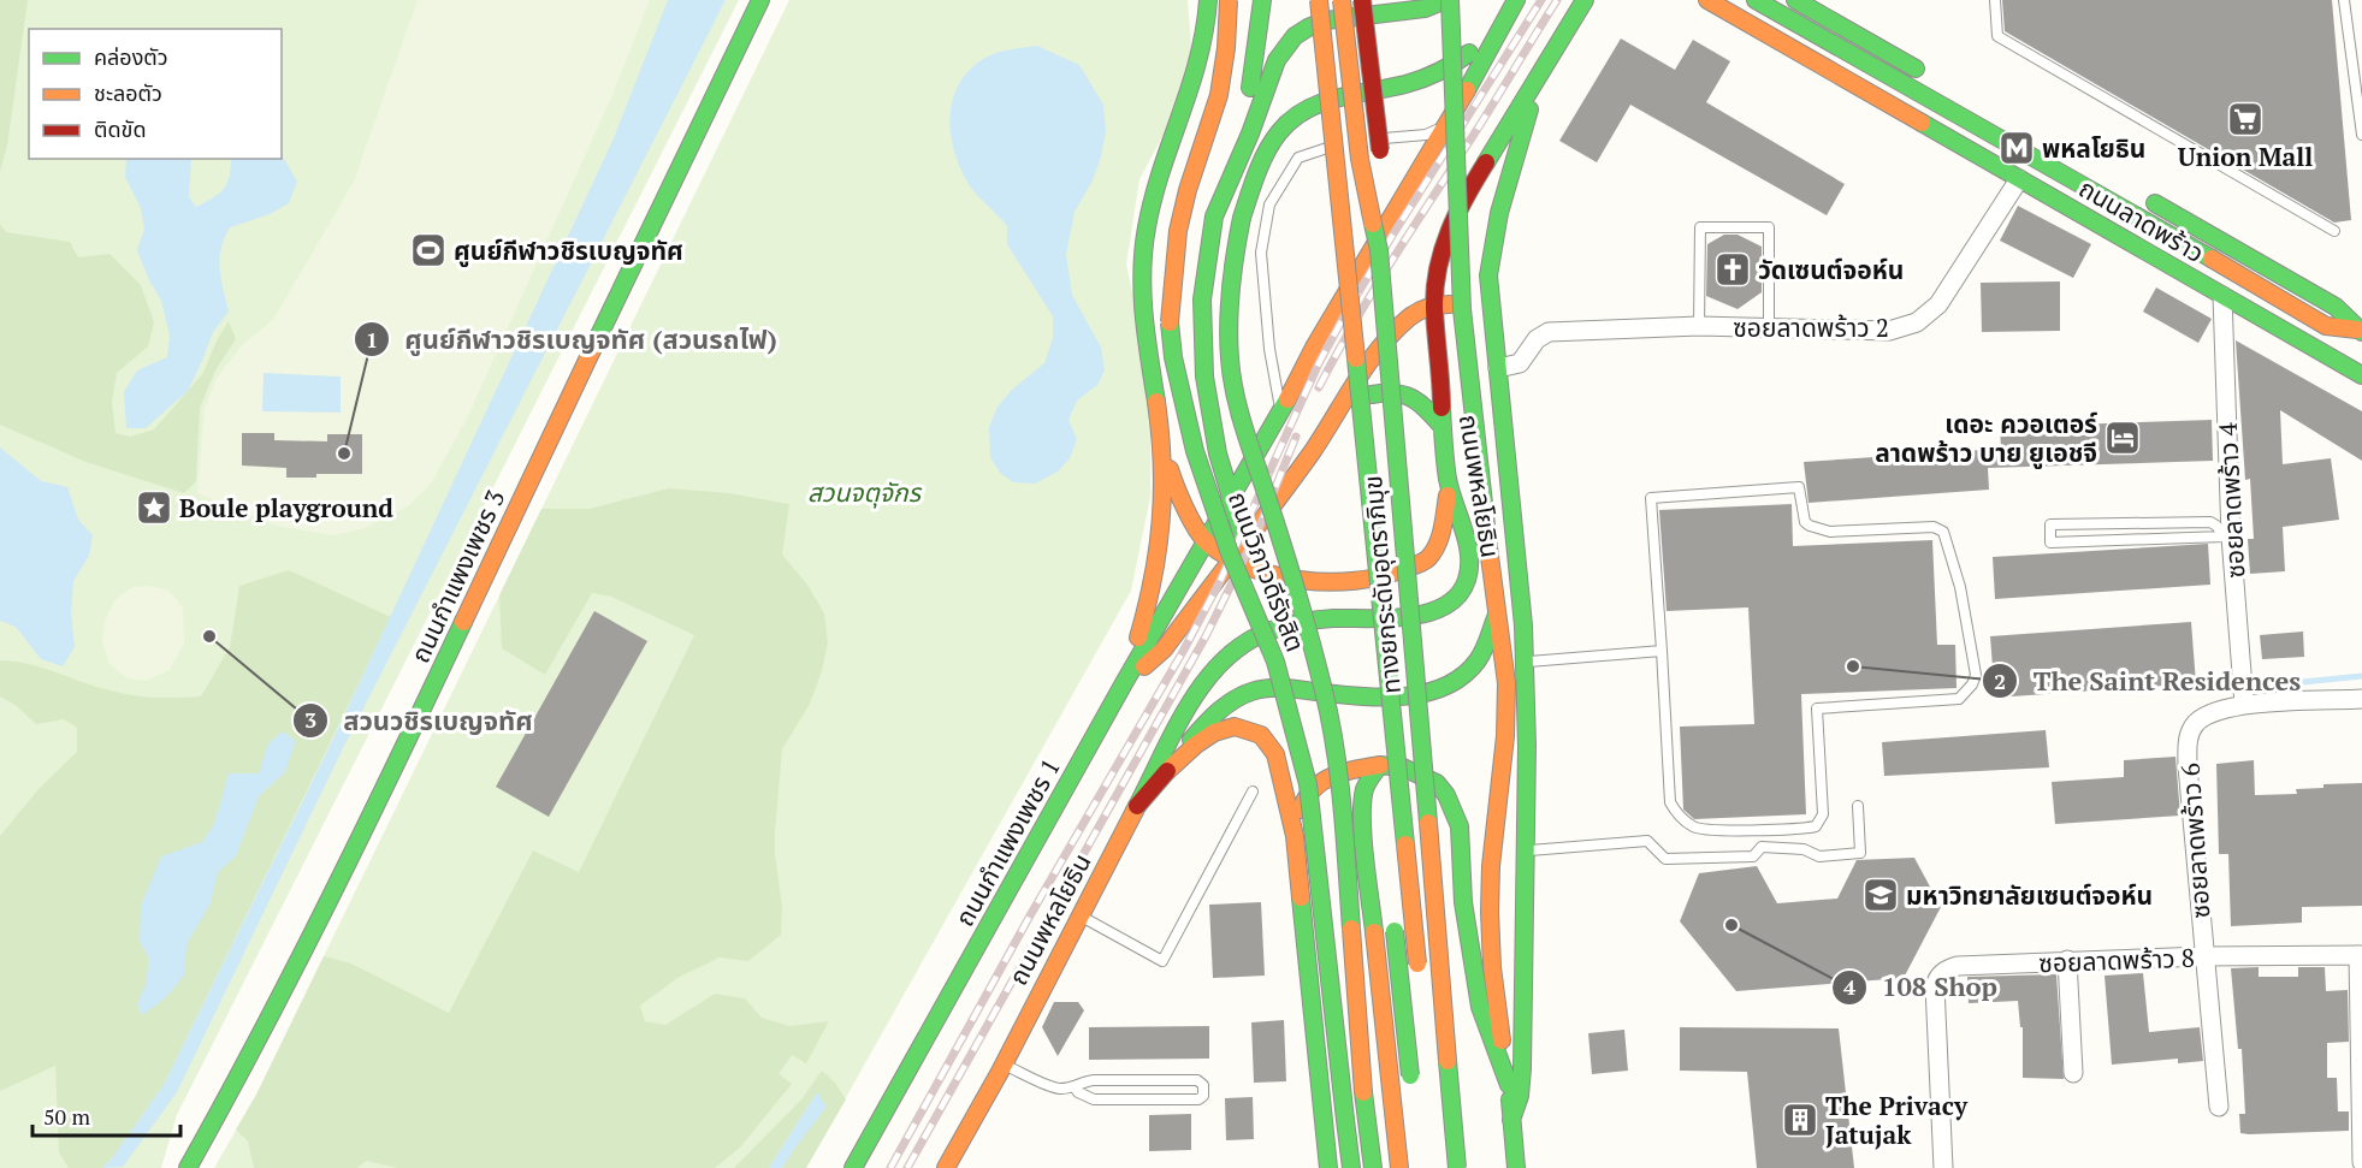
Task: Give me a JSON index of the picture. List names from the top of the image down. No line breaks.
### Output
{"streets":{"main road":["ถนนลาดพร้าว","ถนนพหลโยธิน","ถนนวิภาวดีรังสิต","ถนนกำแพงเพชร 3","ทางยกระดับอุตราภิมุข","ถนนกำแพงเพชร 1"],"street":["ซอยลาดพร้าว 2","ซอยลาดพร้าว 4","ซอยลาดพร้าว 6","ซอยลาดพร้าว 8"]},"crossings":[["ถนนลาดพร้าว","ซอยลาดพร้าว 2"],["ถนนลาดพร้าว","ซอยลาดพร้าว 4"],["ซอยลาดพร้าว 4","ซอยลาดพร้าว 6"],["ซอยลาดพร้าว 6","ซอยลาดพร้าว 8"]],"parks":["สวนจตุจักร"],"places":{"supermarket":["Union Mall"],"metro station":["พหลโยธิน"],"sports":["ศูนย์กีฬาวชิรเบญจทัศ"],"church":["วัดเซนต์จอห์น"],"hotel":["เดอะ ควอเตอร์ ลาดพร้าว บาย ยูเอชจี"],"other":["ศูนย์กีฬาวชิรเบญจทัศ (สวนรถไฟ)","สวนวชิรเบญจทัศ","The Saint Residences","108 Shop"],"place":["Boule playground"],"school or university":["มหาวิทยาลัยเซนต์จอห์น"],"building":["The Privacy Jatujak"]},"legend":["คล่องตัว","ชะลอตัว","ติดขัด"],"scale_bar":"50 m"}
